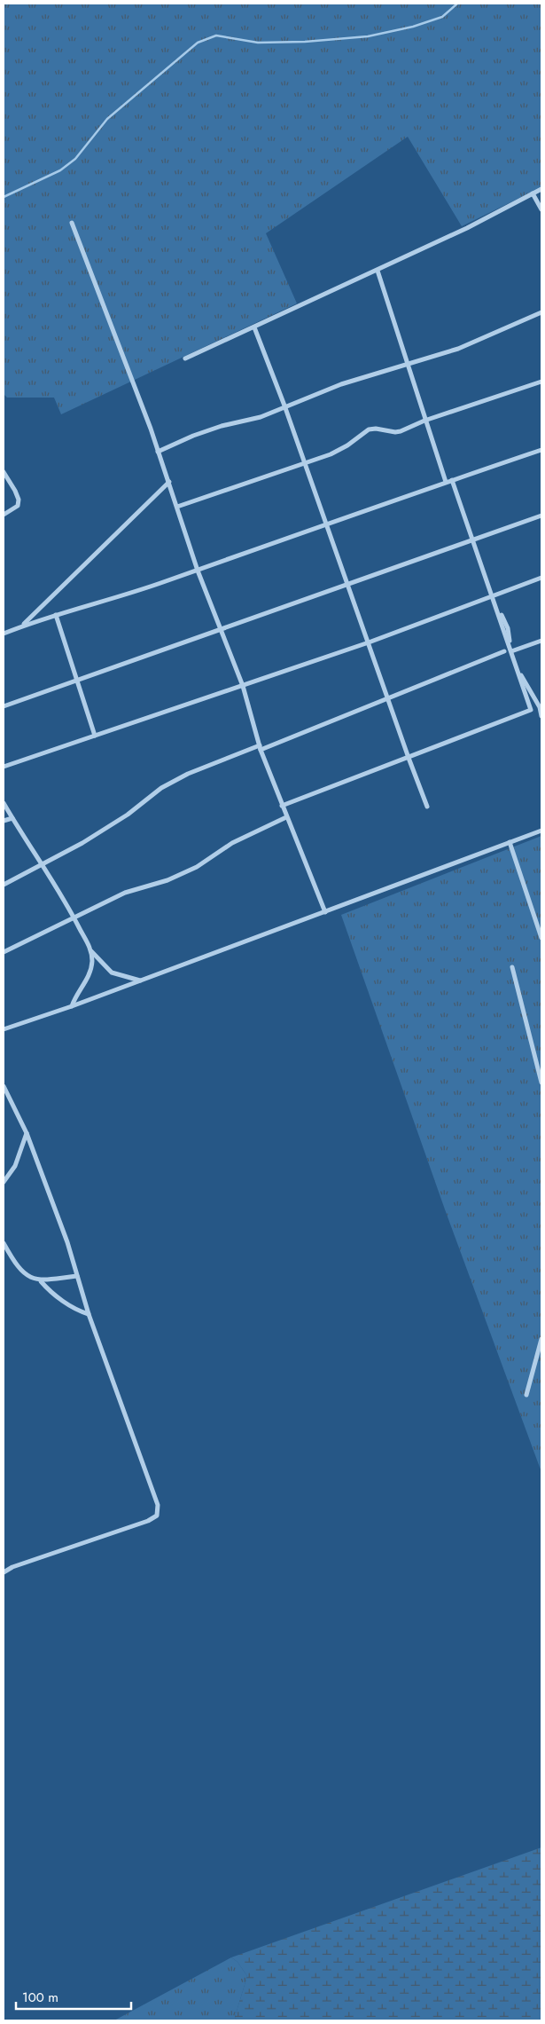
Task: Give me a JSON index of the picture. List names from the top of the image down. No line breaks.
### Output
{"scale_bar":"100 m"}
